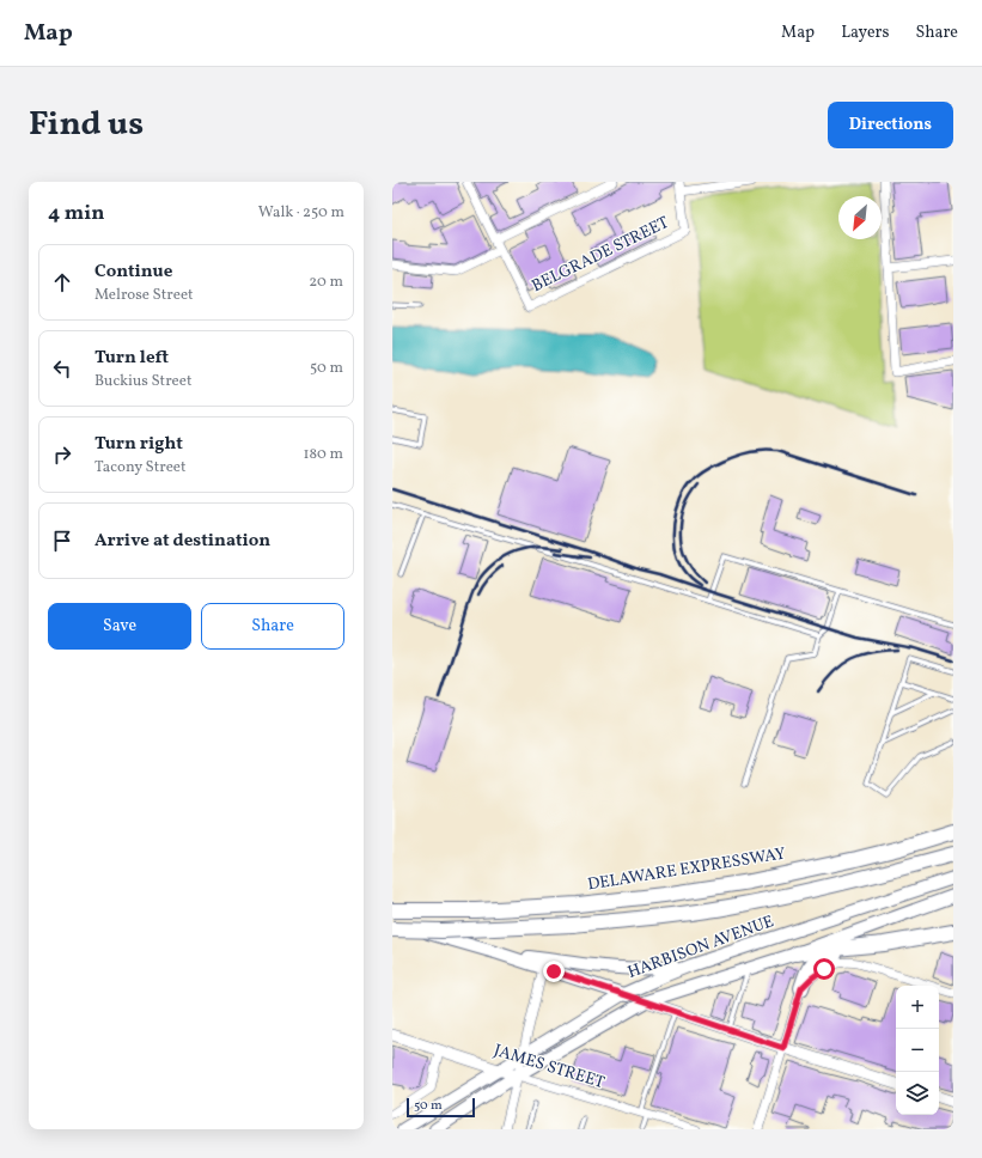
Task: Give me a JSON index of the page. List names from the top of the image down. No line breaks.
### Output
{"streets":{"highway":["DELAWARE EXPRESSWAY"],"main road":["HARBISON AVENUE","JAMES STREET"],"street":["BELGRADE STREET"]},"crossings":[["HARBISON AVENUE","JAMES STREET"]],"scale_bar":"50 m","north":"bottom left","page":{"header":"Map","nav":["Map","Layers","Share"],"title":"Find us","buttons":["Directions",["Save","Share"]],"heading":["4 min","Walk · 250 m"],"list":[["Continue","Melrose Street","20 m"],["Turn left","Buckius Street","50 m"],["Turn right","Tacony Street","180 m"],"Arrive at destination"],"map_buttons":["+","−"],"scale":"50 m"}}
